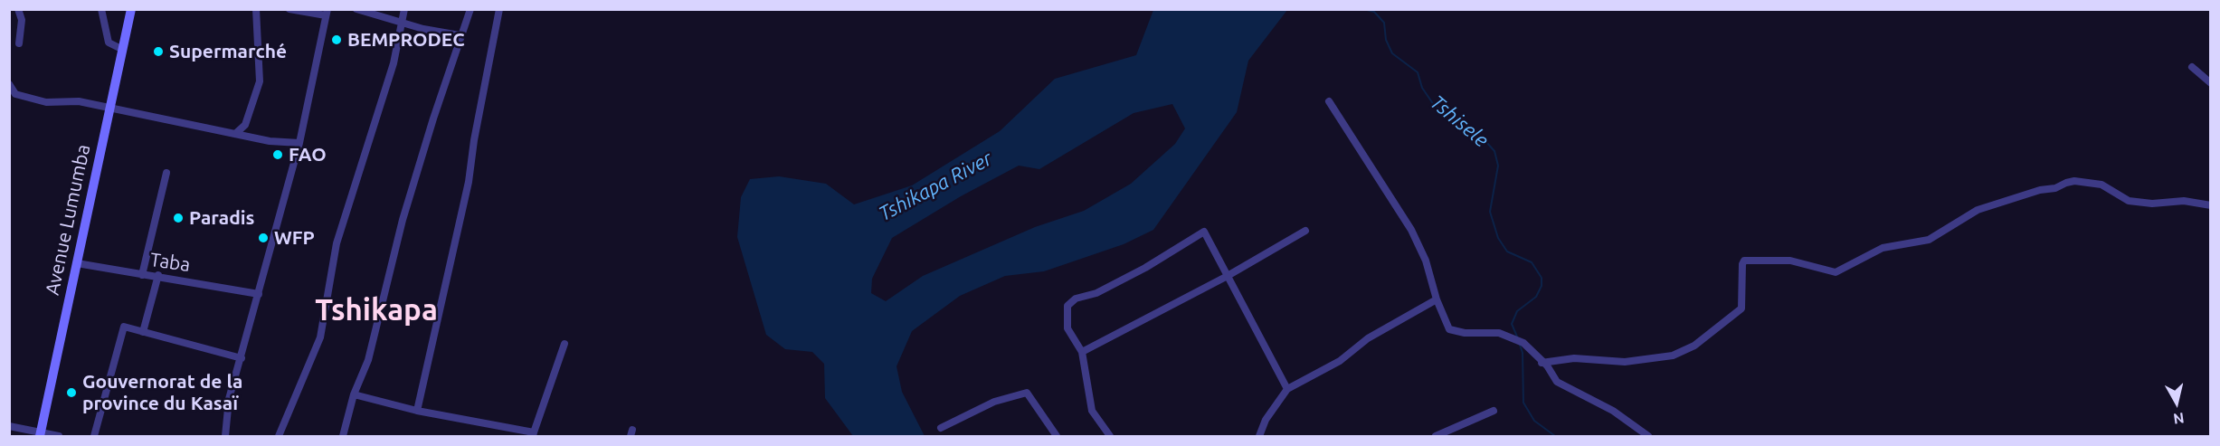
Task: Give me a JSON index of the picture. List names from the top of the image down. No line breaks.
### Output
{"streets":{"main road":["Avenue Lumumba"],"street":["Taba"]},"crossings":[["Avenue Lumumba","Taba"]],"districts":["Tshikapa"],"water":["Tshisele","Tshikapa River"],"places":["BEMPRODEC","Supermarché","FAO","Paradis","WFP","Gouvernorat de la province du Kasaï"],"north":"bottom"}
